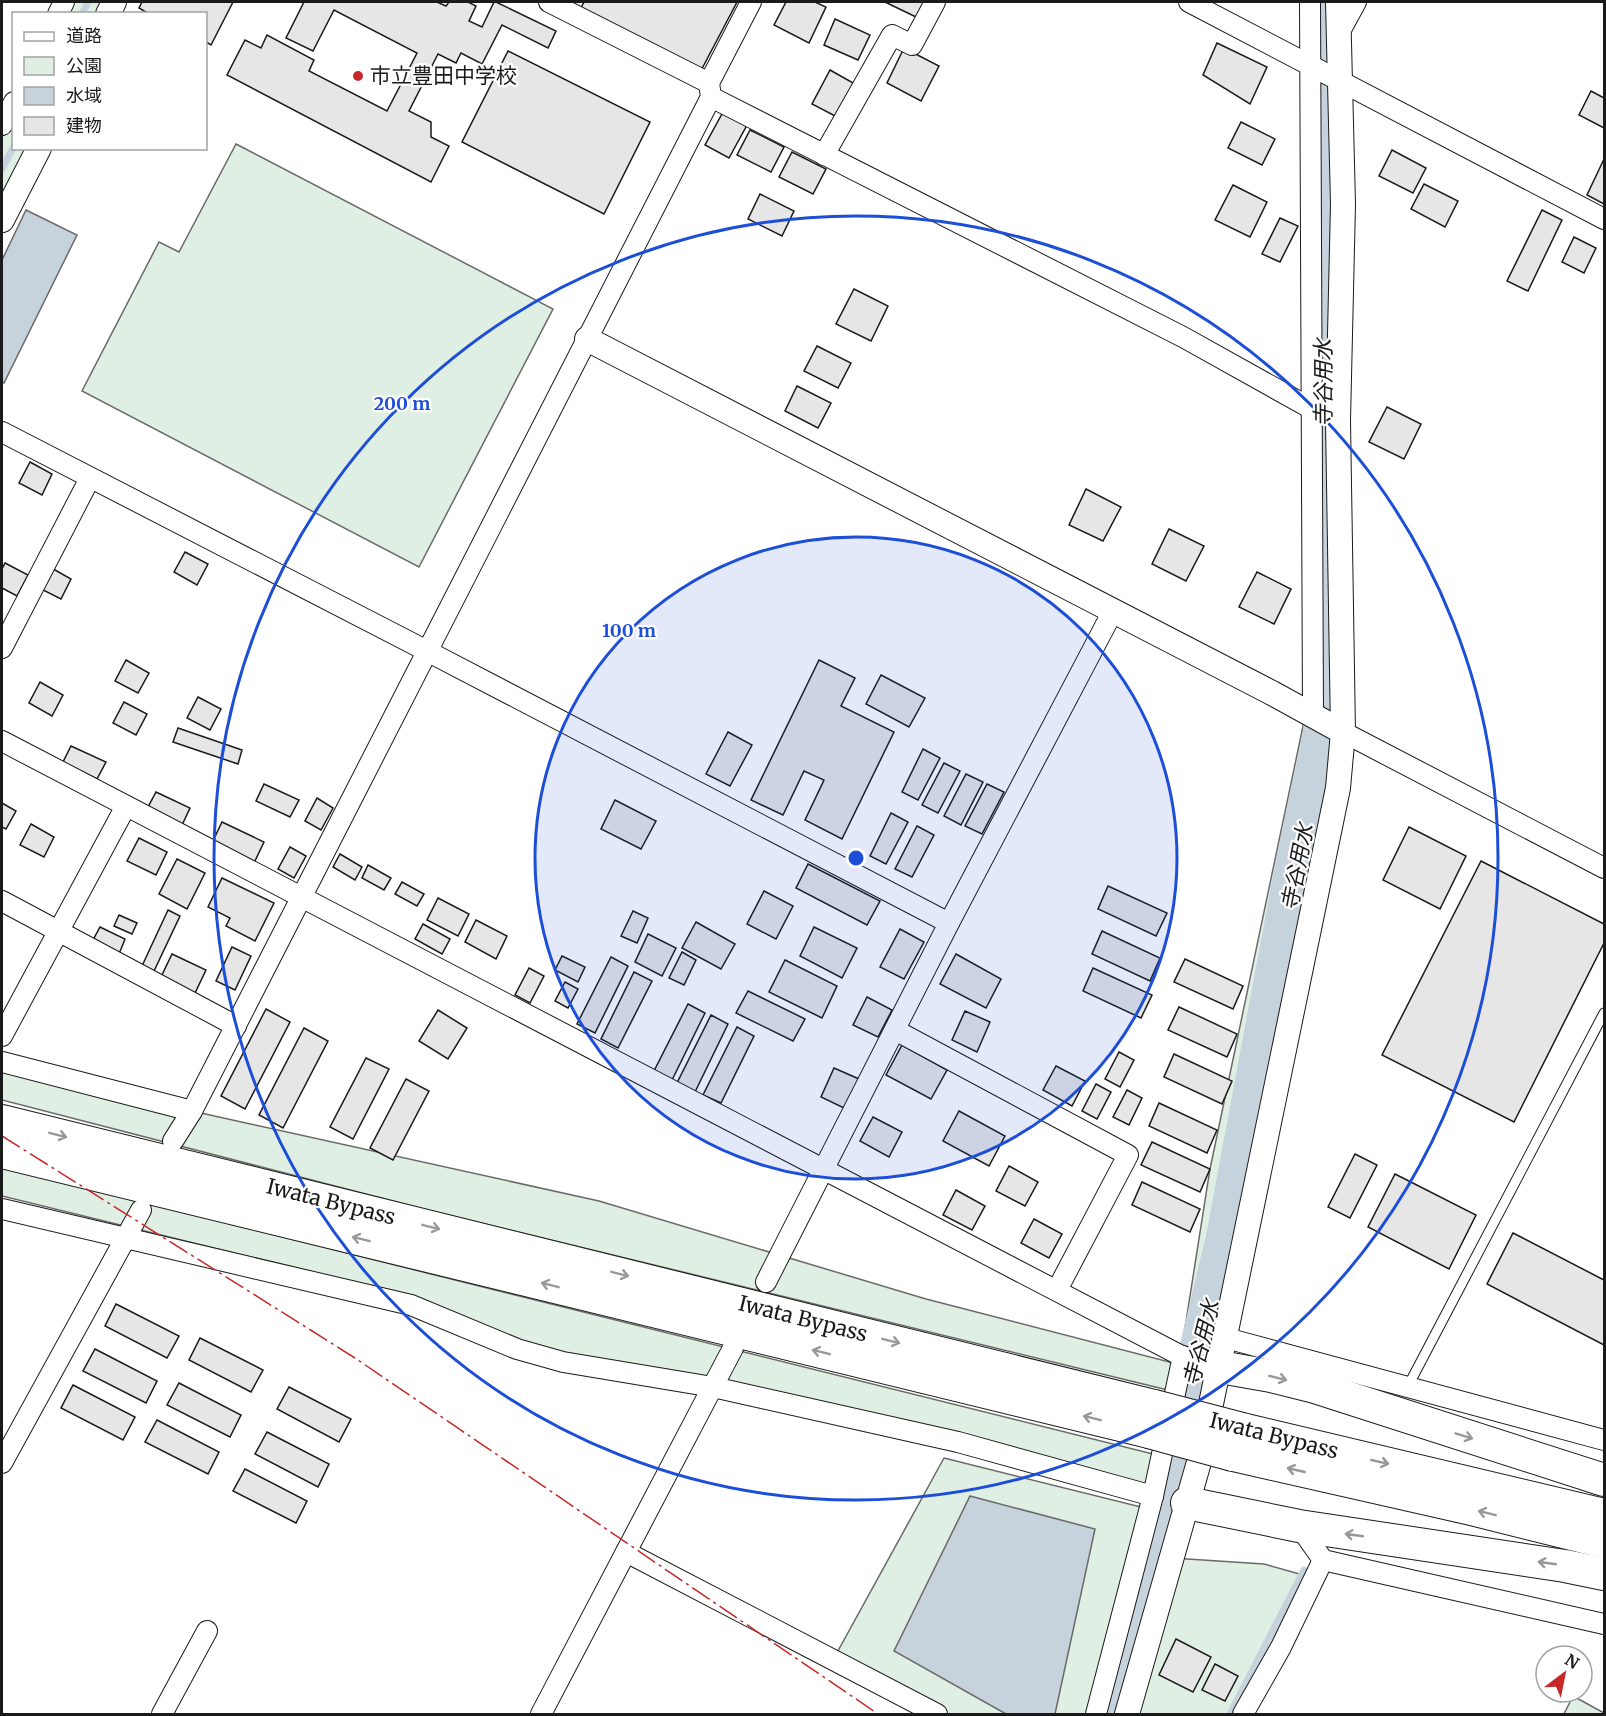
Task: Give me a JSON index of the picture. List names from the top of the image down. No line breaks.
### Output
{"streets":{"highway":["Iwata Bypass"]},"water":["寺谷用水"],"places":["市立豊田中学校"],"legend":["道路","公園","水域","建物"],"north":"top right","rings":["200 m","100 m"]}
